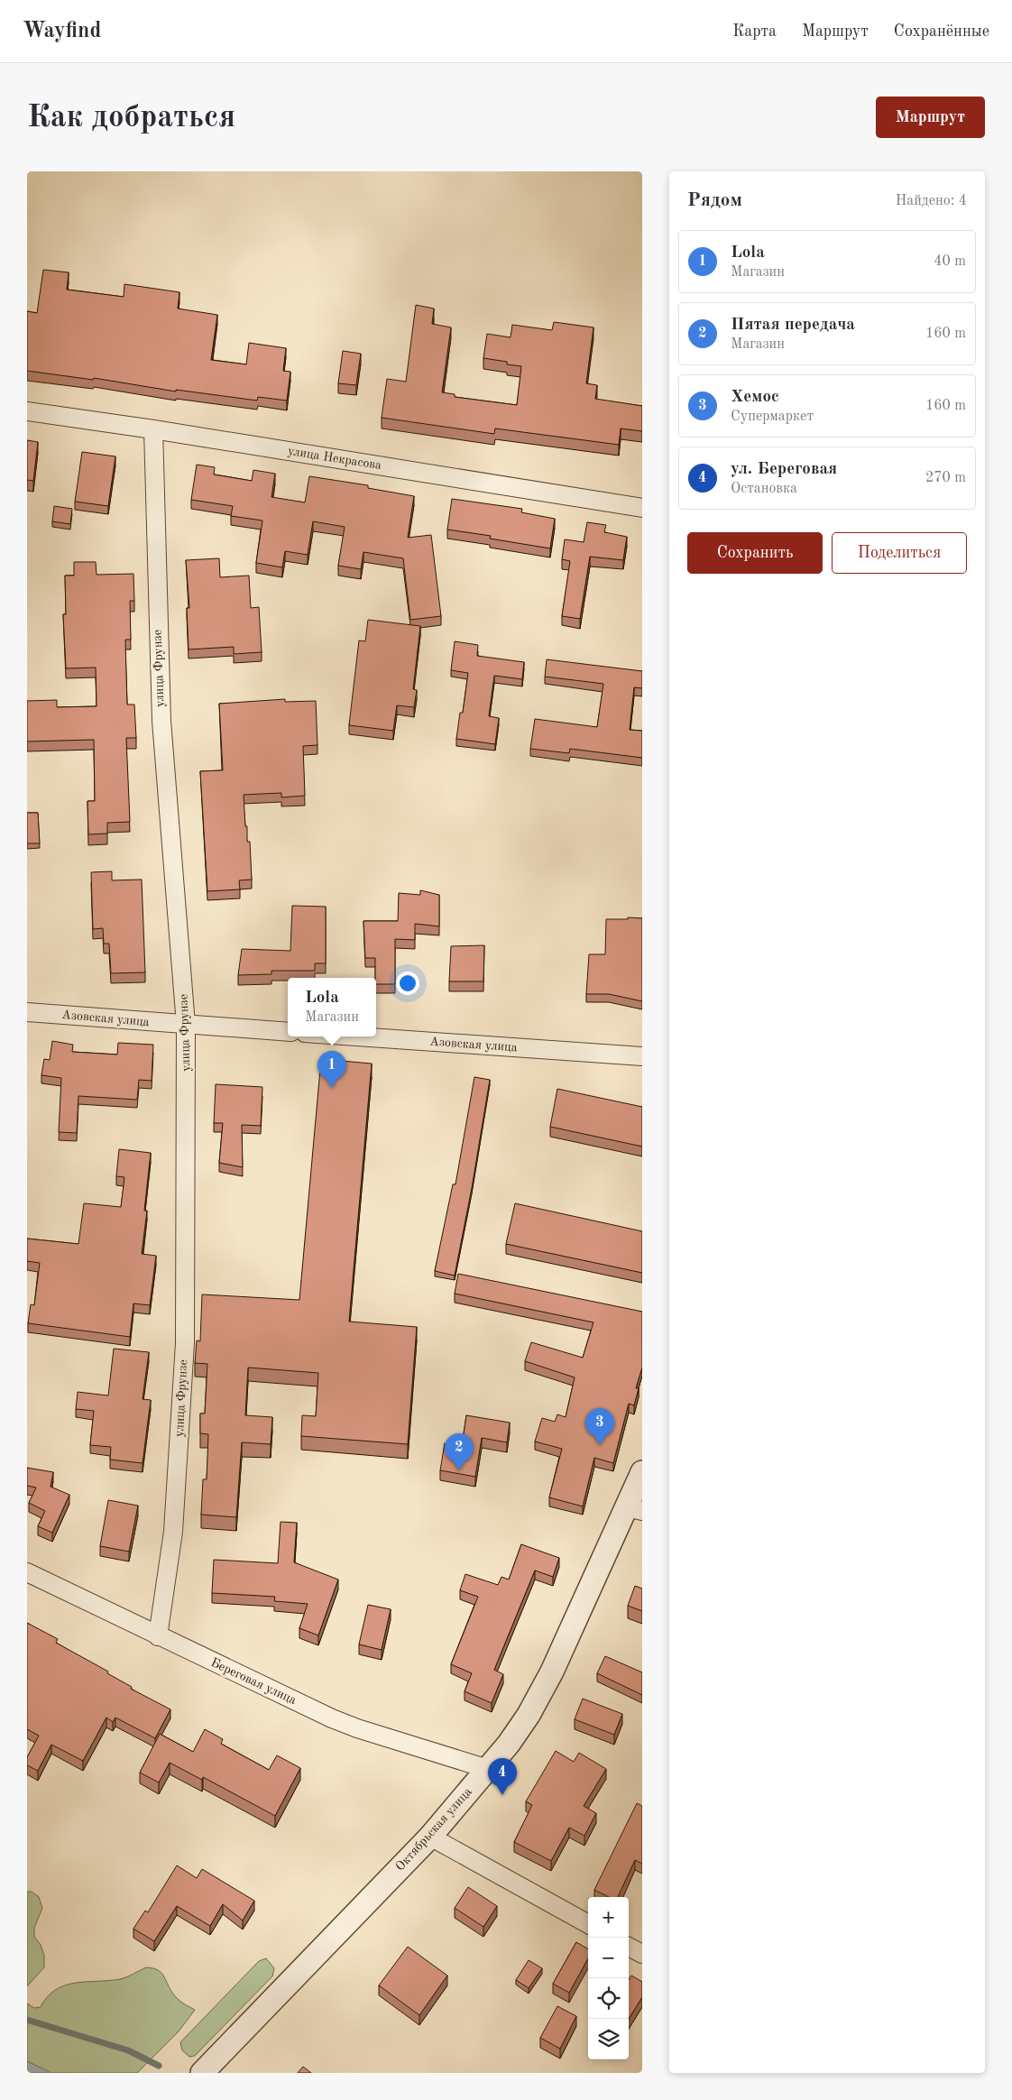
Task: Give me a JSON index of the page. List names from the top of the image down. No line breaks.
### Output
{"streets":{"street":["улица Некрасова","улица Фрунзе","Азовская улица","Береговая улица","Октябрьская улица"]},"crossings":[["улица Некрасова","улица Фрунзе"],["улица Фрунзе","Азовская улица"],["улица Фрунзе","Береговая улица"],["Береговая улица","Октябрьская улица"]],"page":{"header":"Wayfind","nav":["Карта","Маршрут","Сохранённые"],"buttons":["Маршрут",["Сохранить","Поделиться"]],"title":"Как добраться","heading":["Рядом","Найдено: 4"],"list":[{"mark":"1","name":"Lola","note":"Магазин","value":"40 m"},{"mark":"2","name":"Пятая передача","note":"Магазин","value":"160 m"},{"mark":"3","name":"Хемос","note":"Супермаркет","value":"160 m"},{"mark":"4","name":"ул. Береговая","note":"Остановка","value":"270 m"}],"popup":["Lola","Магазин"],"pins":["1","3","2","4"],"map_buttons":["+","−"]}}
